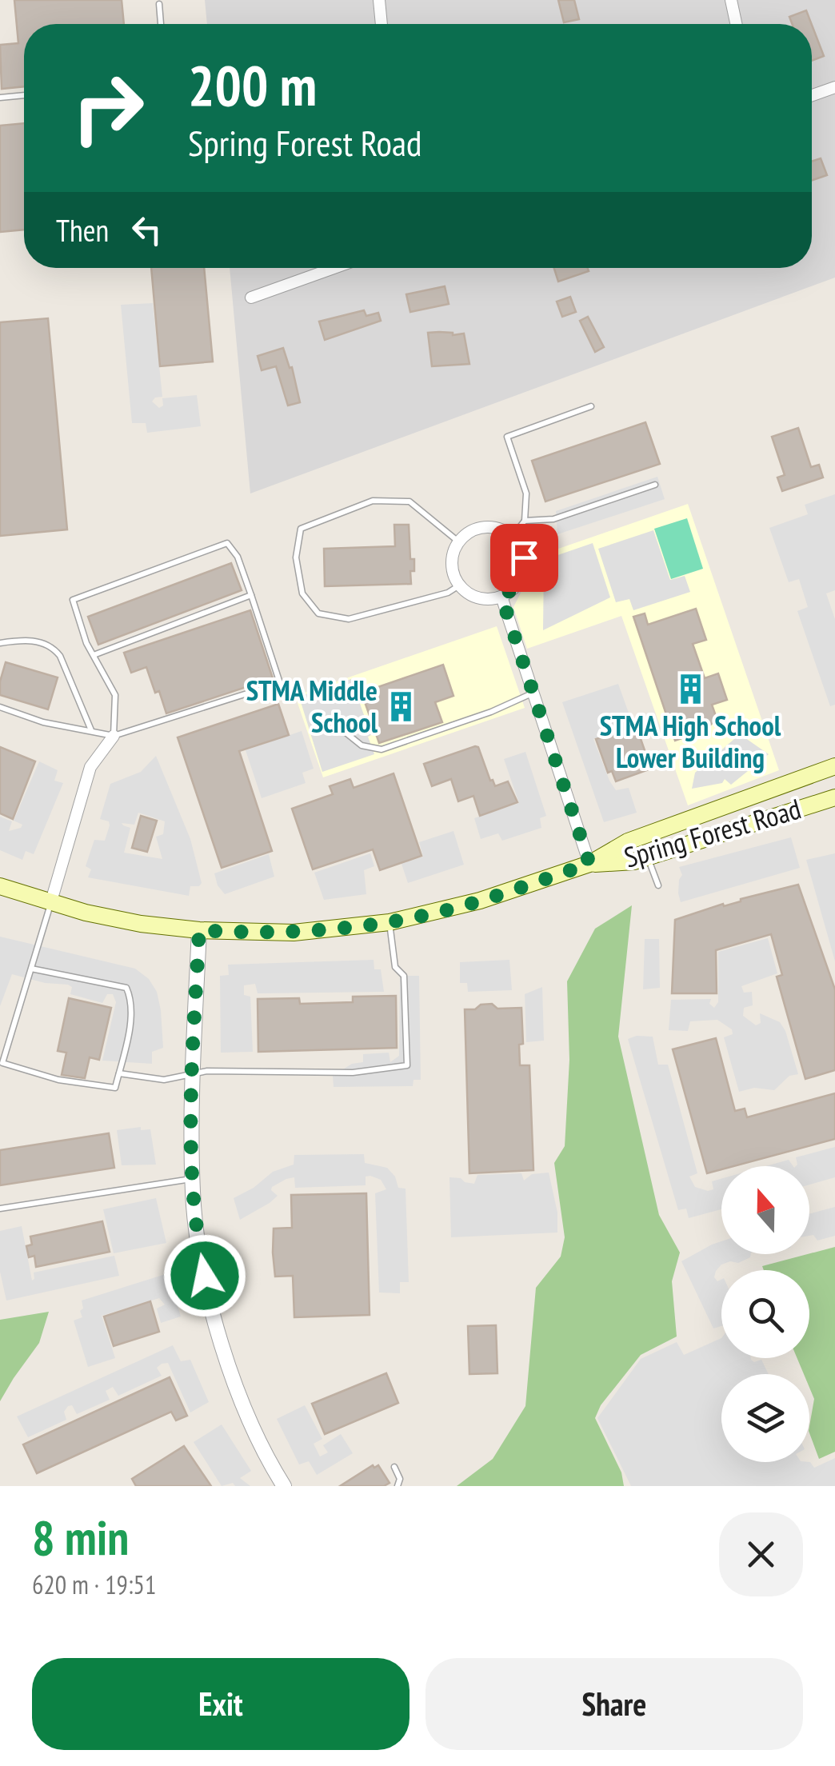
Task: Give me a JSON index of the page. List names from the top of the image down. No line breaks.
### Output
{"streets":{"main road":["Spring Forest Road"]},"places":{"building":["STMA High School Lower Building","STMA Middle School"]},"north":"top","page":{"turn":["200 m","Spring Forest Road"],"then":"Then","heading":["8 min","620 m · 19:51"],"buttons":["Exit","Share"]}}
